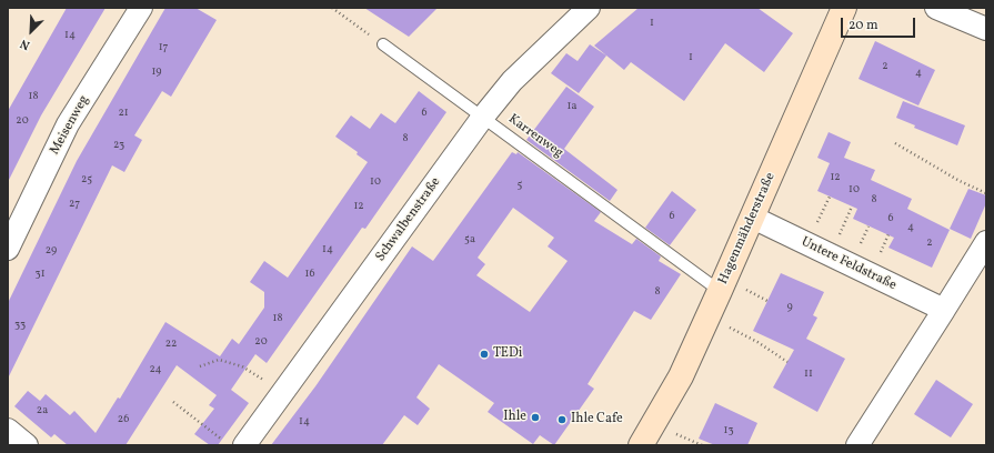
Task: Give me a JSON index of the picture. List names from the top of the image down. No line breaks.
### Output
{"streets":{"street":["Meisenweg","Schwalbenstraße","Hagenmähderstraße","Untere Feldstraße"],"lane":["Karrenweg"]},"crossings":[["Karrenweg","Schwalbenstraße"],["Karrenweg","Hagenmähderstraße"],["Hagenmähderstraße","Untere Feldstraße"]],"places":["TEDi","Ihle","Ihle Cafe"],"house_numbers":["1","14","17","1","2","19","4","18","1a","21","6","20","8","23","12","25","10","5","10","8","27","12","6","6","4","5a","2","14","29","31","16","8","9","18","33","20","22","24","11","2a","26","14","13"],"scale_bar":"20 m","north":"bottom left"}
